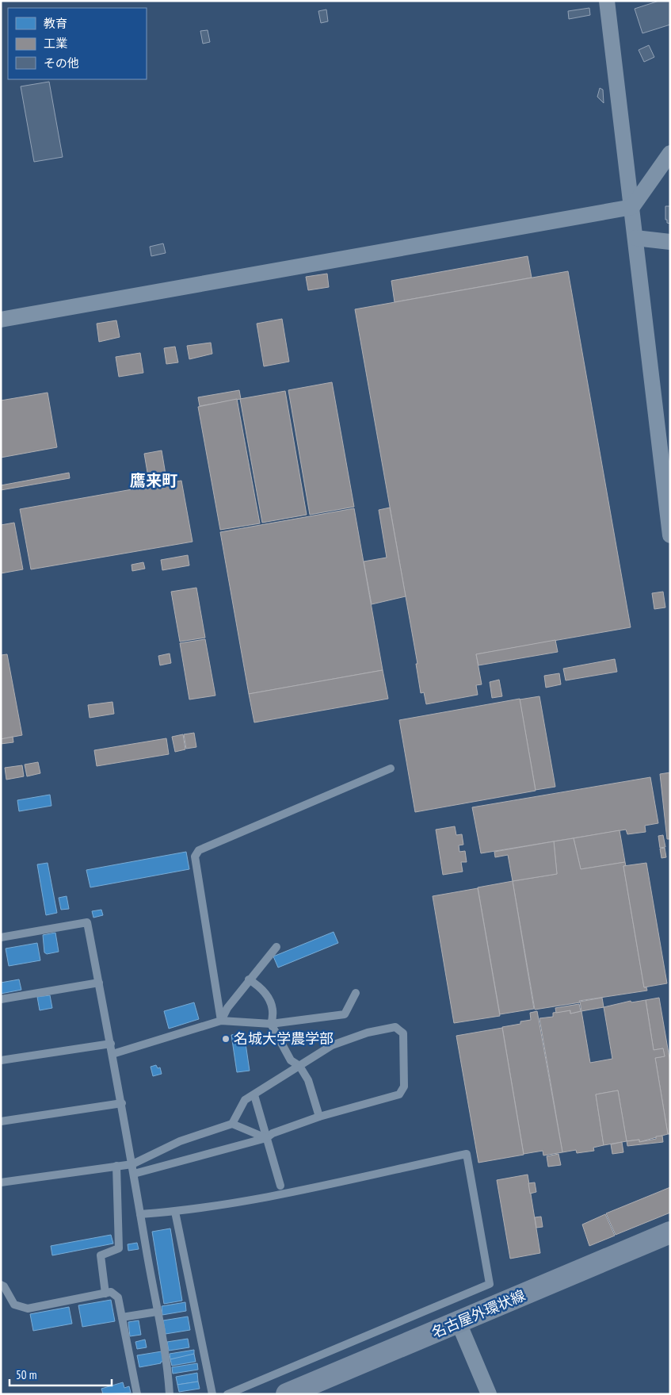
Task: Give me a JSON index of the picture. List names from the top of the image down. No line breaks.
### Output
{"streets":{"main road":["名古屋外環状線"]},"districts":["鷹来町"],"places":["名城大学農学部"],"legend":["教育","工業","その他"],"scale_bar":"50 m"}
